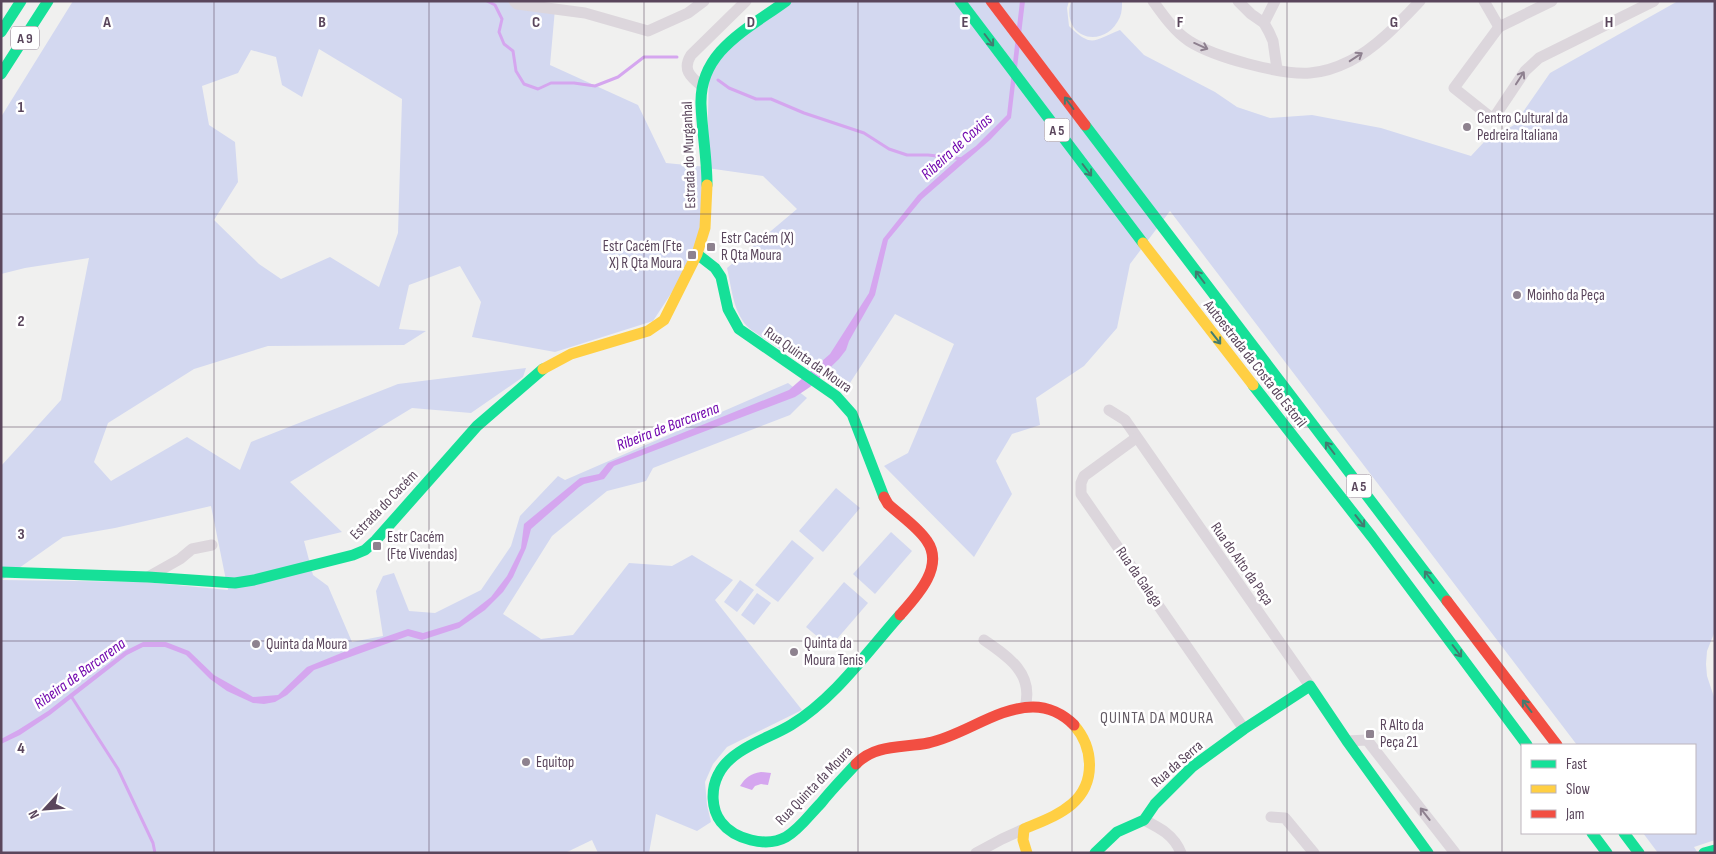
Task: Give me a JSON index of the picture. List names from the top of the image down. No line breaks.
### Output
{"streets":{"main road":["A 9","A 5","Estrada do Murganhal","Rua Quinta da Moura","Autoestrada da Costa do Estoril","Estrada do Cacém","Rua do Alto da Peça","Rua da Serra"],"street":["Rua da Galega"]},"crossings":[["Estrada do Murganhal","Rua Quinta da Moura"],["Estrada do Murganhal","Estrada do Cacém"],["Rua Quinta da Moura","Estrada do Cacém"],["Rua do Alto da Peça","Rua da Galega"],["Rua do Alto da Peça","Rua da Serra"],["Rua da Galega","Rua da Serra"]],"districts":["QUINTA DA MOURA"],"water":["Ribeira de Caxias","Ribeira de Barcarena"],"places":{"other":["Centro Cultural da Pedreira Italiana","Moinho da Peça","Quinta da Moura","Quinta da Moura Tenis","Equitop"],"transit":["Estr Cacém (X) R Qta Moura","Estr Cacém (Fte X) R Qta Moura","Estr Cacém (Fte Vivendas)","R Alto da Peça 21"]},"legend":["Fast","Slow","Jam"],"north":"bottom left","grid":{"columns":["A","B","C","D","E","F","G","H"],"rows":["1","2","3","4"]}}
